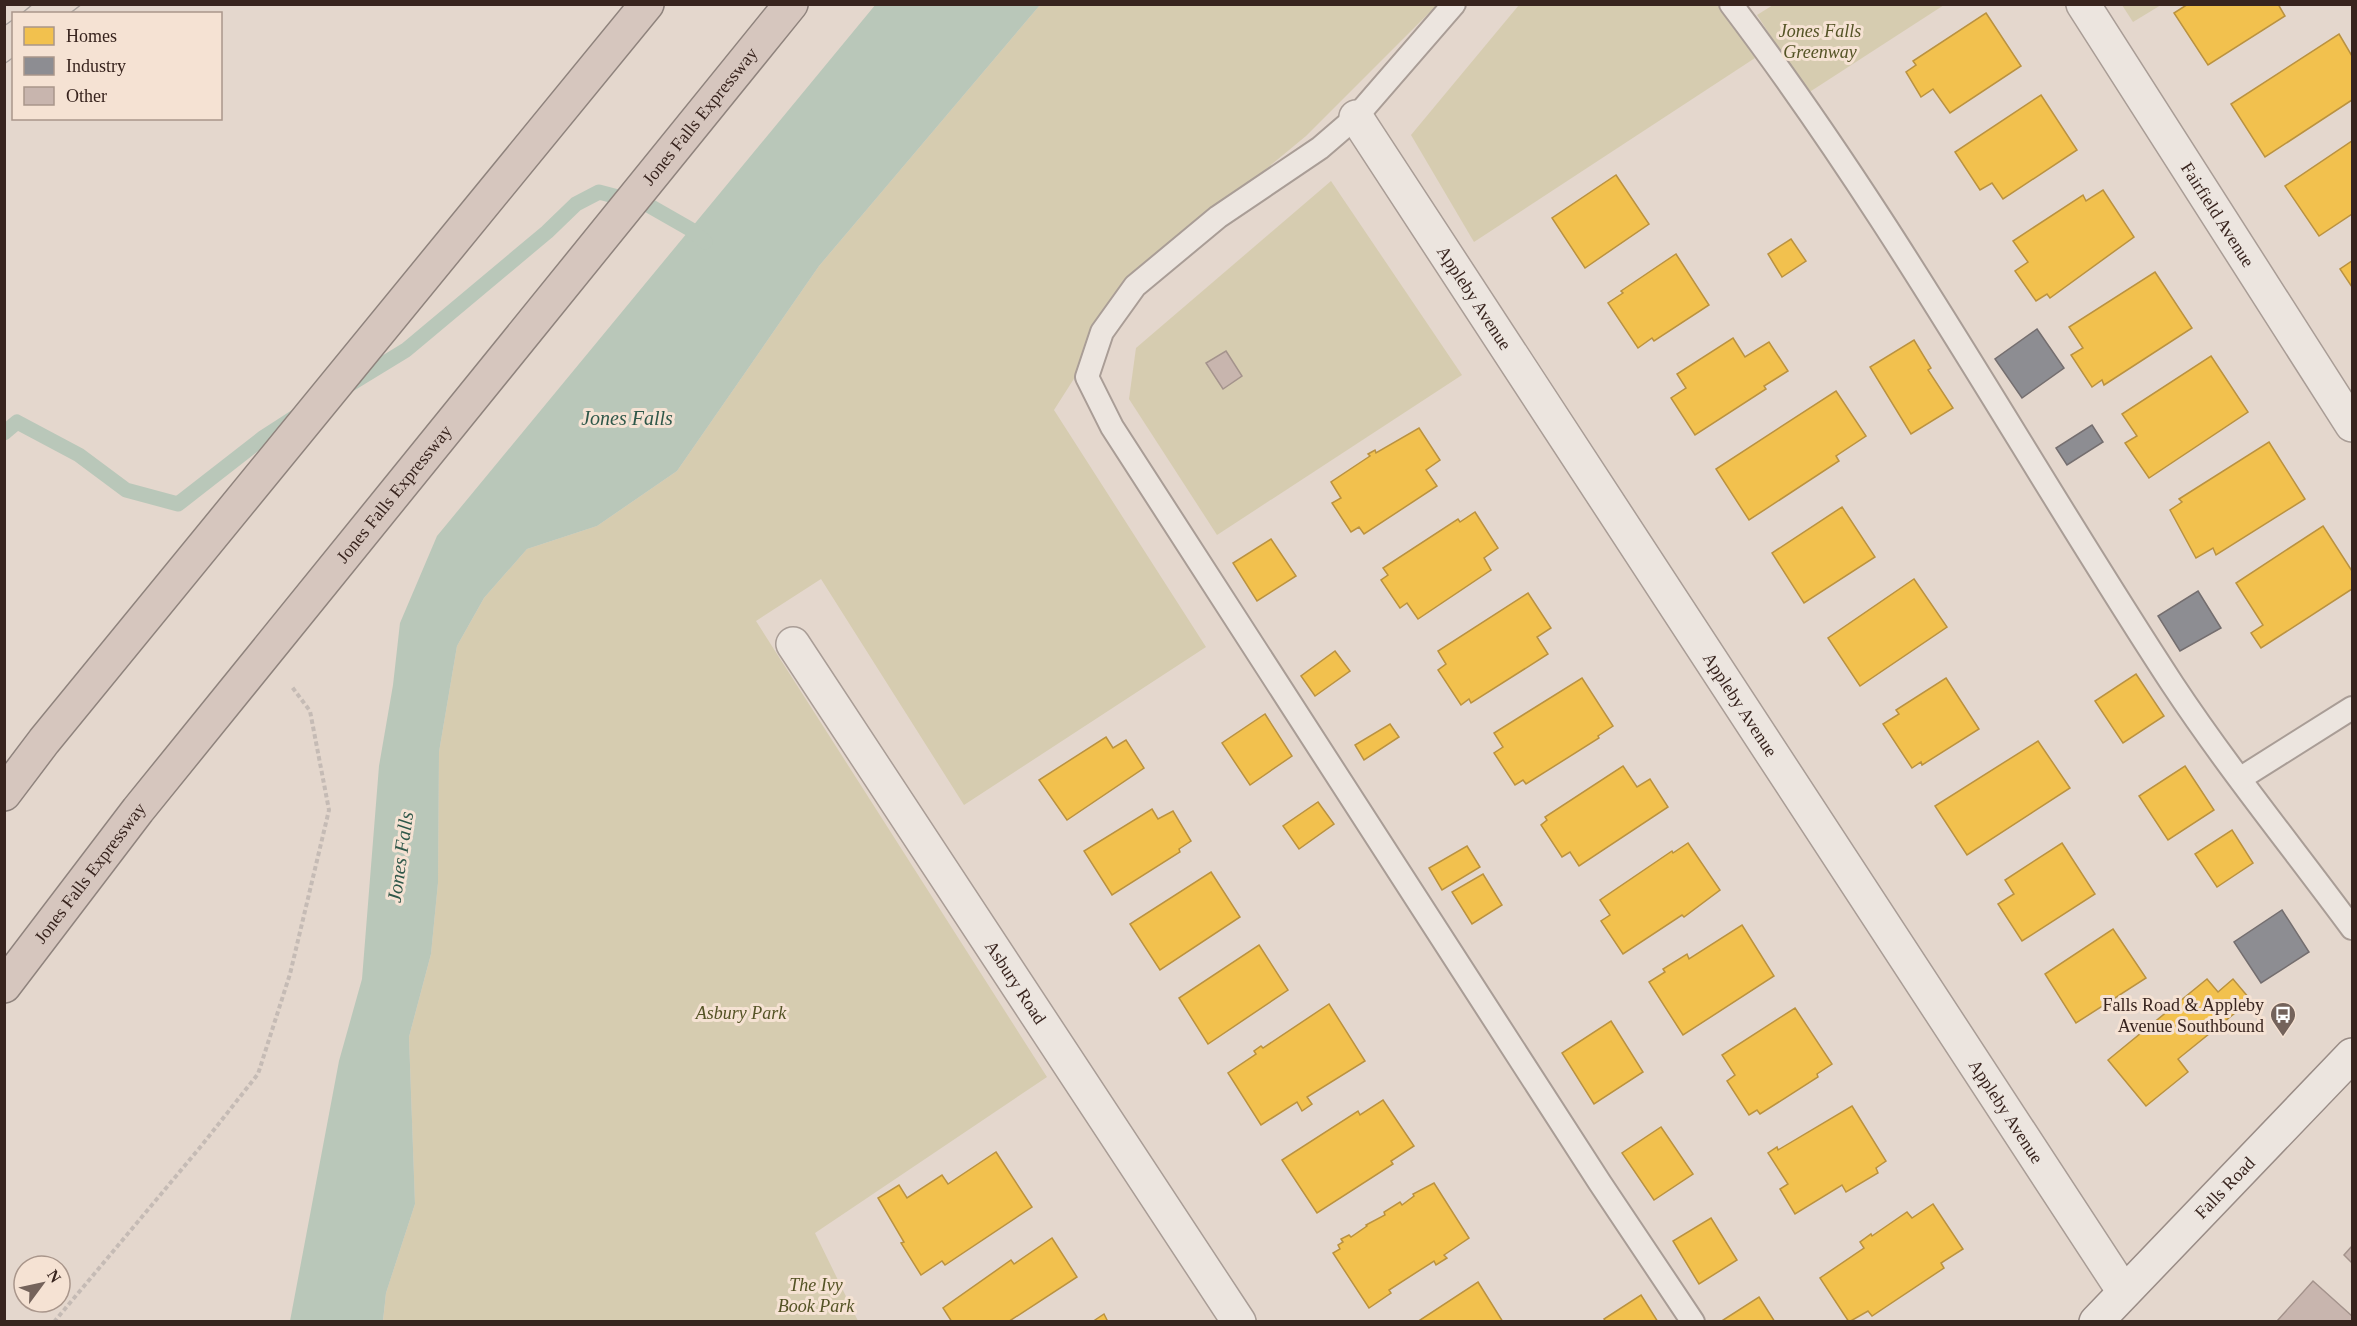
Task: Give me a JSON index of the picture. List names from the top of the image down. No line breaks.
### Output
{"streets":{"highway":["Jones Falls Expressway"],"street":["Fairfield Avenue","Appleby Avenue","Asbury Road","Falls Road"]},"crossings":[["Appleby Avenue","Falls Road"]],"water":["Jones Falls"],"parks":["Jones Falls Greenway","Asbury Park","The Ivy Book Park"],"places":{"bus stop":["Falls Road & Appleby Avenue Southbound"]},"legend":["Homes","Industry","Other"],"north":"top right"}
